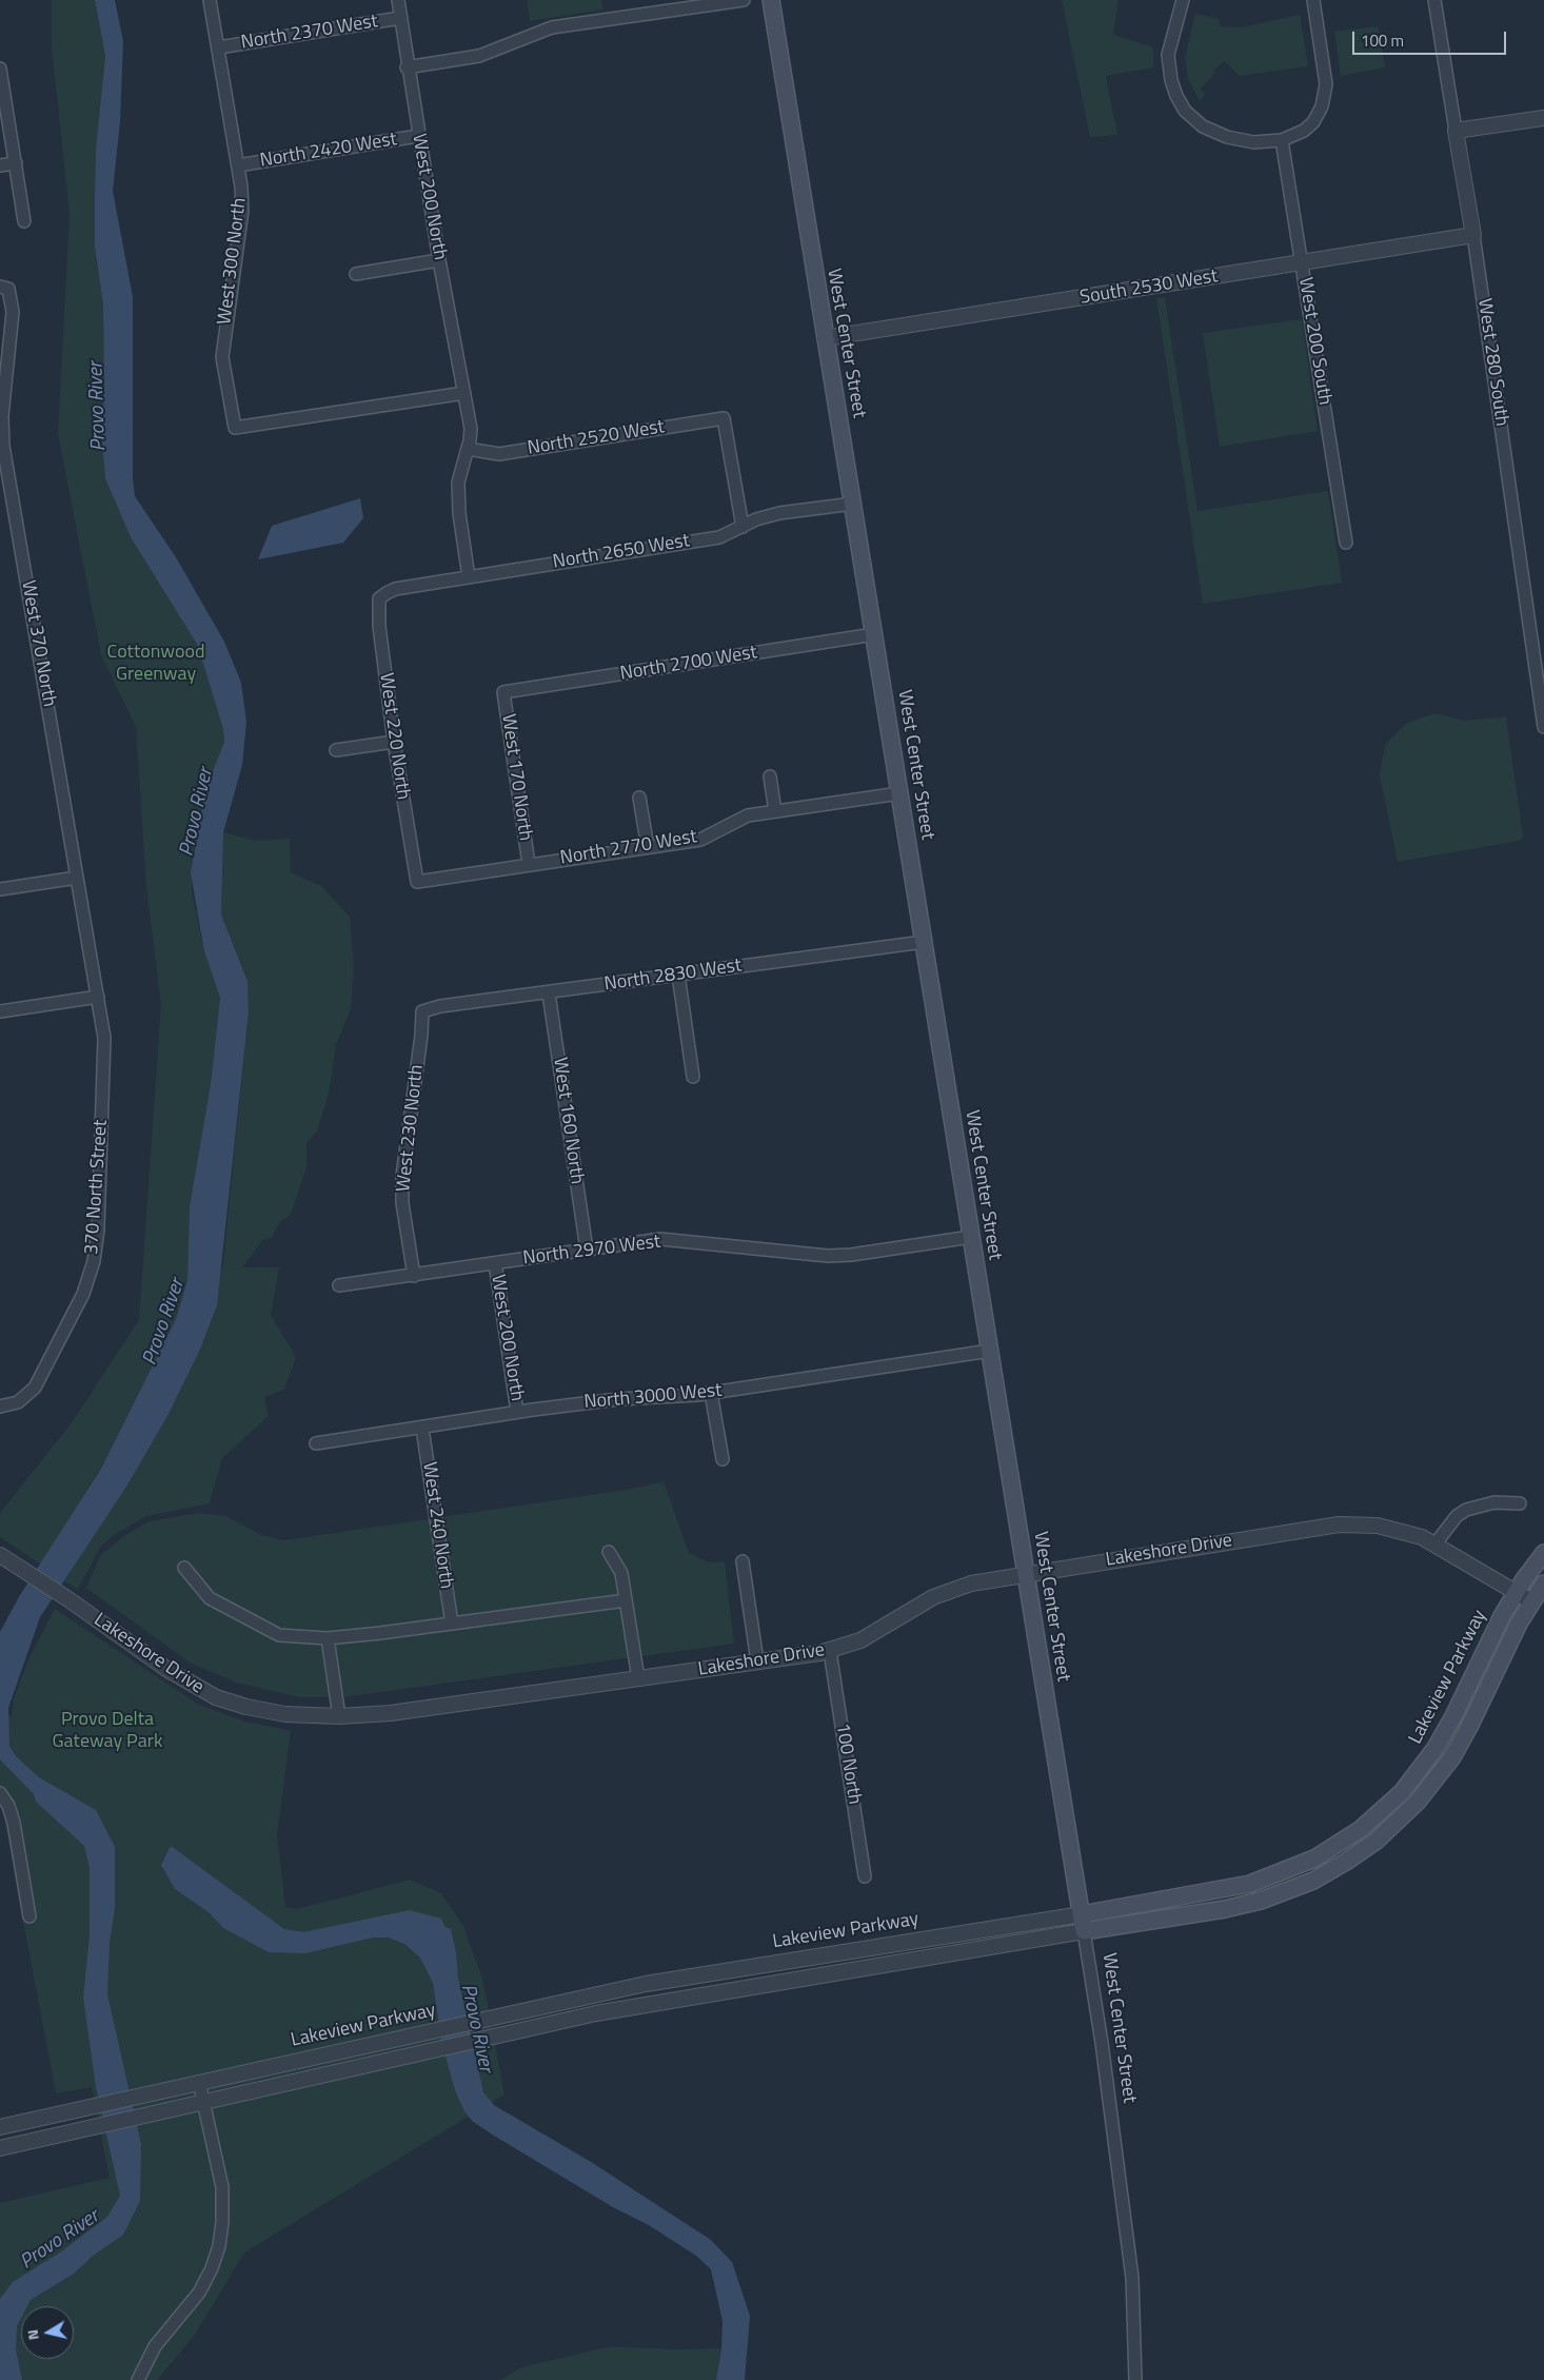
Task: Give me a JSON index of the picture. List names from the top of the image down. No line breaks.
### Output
{"streets":{"main road":["West Center Street","Lakeview Parkway"],"street":["North 2370 West","North 2420 West","West 200 North","West 300 North","South 2530 West","West 200 South","West 280 South","North 2520 West","North 2650 West","West 370 North","North 2700 West","West 220 North","West 170 North","North 2770 West","North 2830 West","West 160 North","West 230 North","370 North Street","North 2970 West","North 3000 West","West 240 North","Lakeshore Drive","100 North"]},"crossings":[["North 2370 West","West 200 North"],["North 2370 West","West 300 North"],["North 2420 West","West 200 North"],["North 2420 West","West 300 North"],["West 200 North","West 300 North"],["West 200 North","North 2520 West"],["West 200 North","North 2650 West"],["West 200 North","North 2970 West"],["West 200 North","North 3000 West"],["South 2530 West","West 200 South"],["South 2530 West","West Center Street"],["South 2530 West","West 280 South"],["West Center Street","North 2650 West"],["West Center Street","North 2700 West"],["West Center Street","North 2770 West"],["West Center Street","North 2830 West"],["West Center Street","North 2970 West"],["West Center Street","North 3000 West"],["West Center Street","Lakeshore Drive"],["West Center Street","Lakeview Parkway"],["North 2520 West","North 2650 West"],["North 2650 West","West 220 North"],["West 370 North","370 North Street"],["North 2700 West","West 170 North"],["West 220 North","North 2770 West"],["West 170 North","North 2770 West"],["North 2830 West","West 160 North"],["North 2830 West","West 230 North"],["West 160 North","North 2970 West"],["West 230 North","North 2970 West"],["North 3000 West","West 240 North"],["Lakeshore Drive","Lakeview Parkway"],["Lakeshore Drive","100 North"]],"water":["Provo River"],"parks":["Cottonwood Greenway","Provo Delta Gateway Park"],"scale_bar":"100 m","north":"left"}
